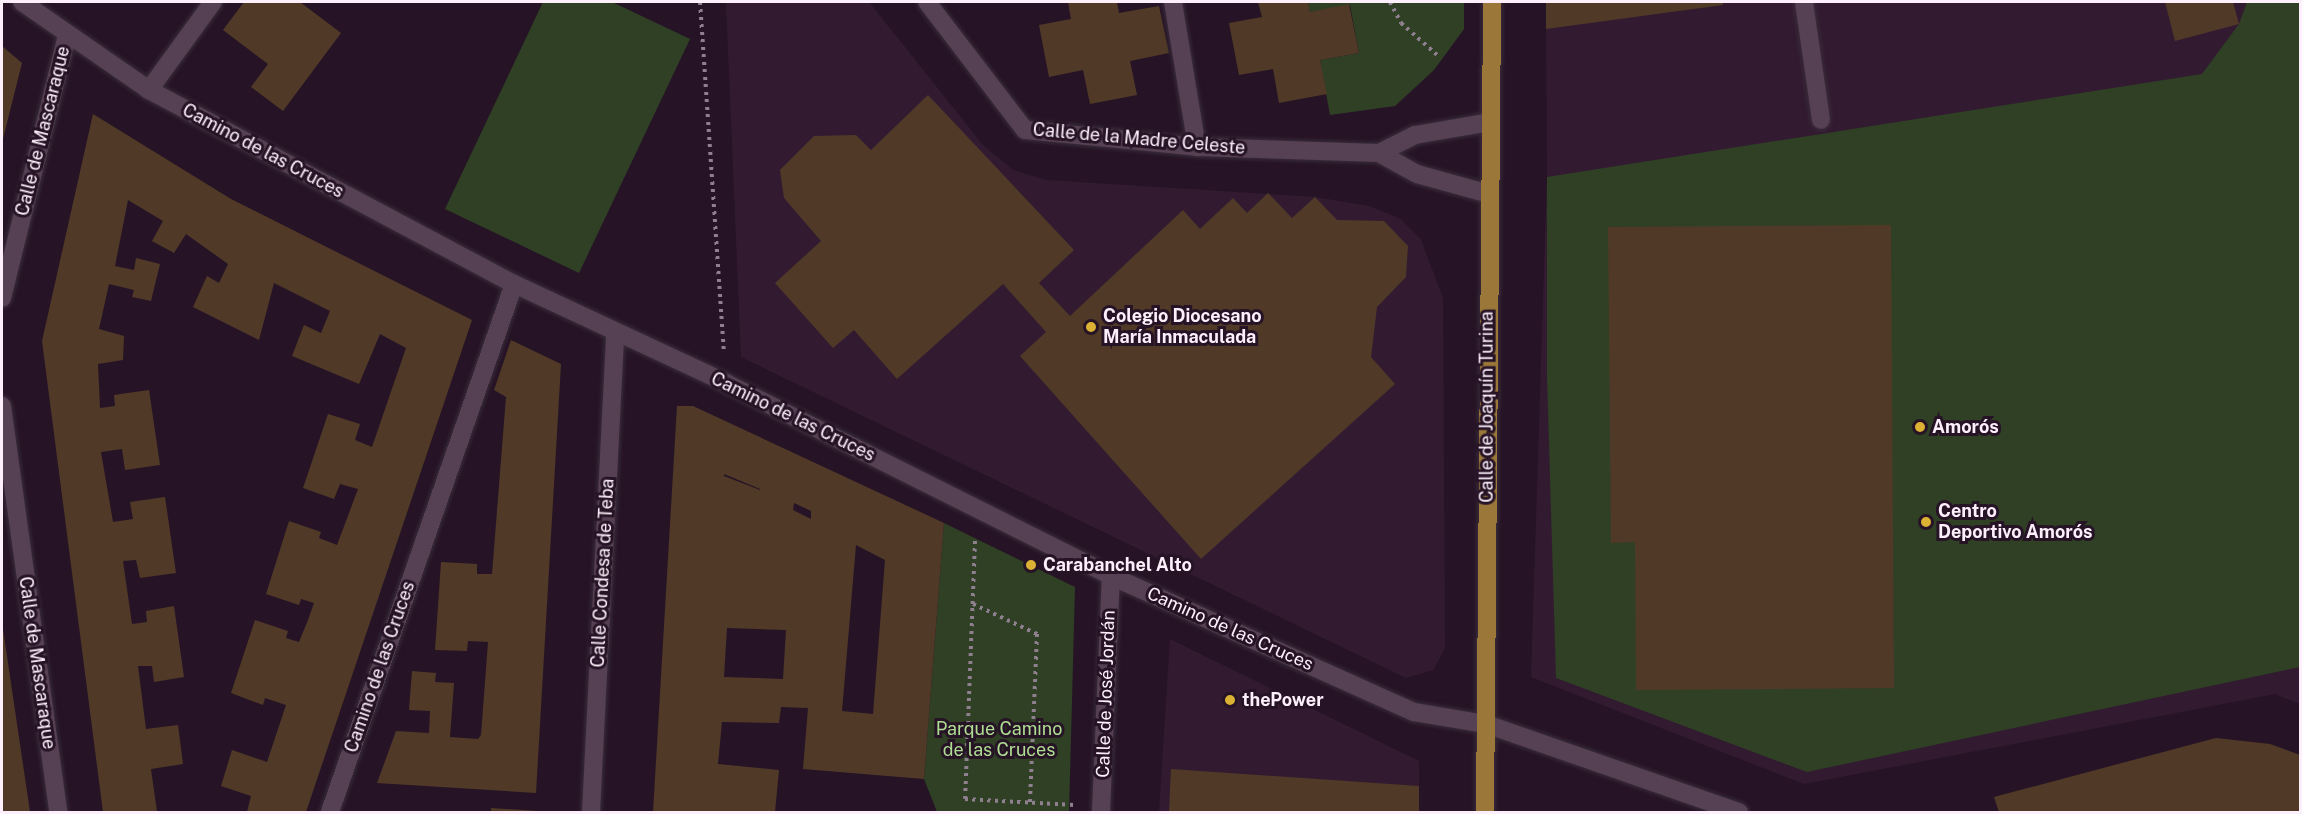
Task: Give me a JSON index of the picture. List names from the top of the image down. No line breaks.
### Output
{"streets":{"main road":["Calle de Joaquín Turina"],"street":["Calle de Mascaraque","Calle de la Madre Celeste","Camino de las Cruces","Calle Condesa de Teba","Calle de José Jordán"]},"crossings":[["Calle de Mascaraque","Camino de las Cruces"],["Calle de la Madre Celeste","Calle de Joaquín Turina"],["Camino de las Cruces","Calle de Joaquín Turina"],["Camino de las Cruces","Calle Condesa de Teba"],["Camino de las Cruces","Calle de José Jordán"]],"parks":["Parque Camino de las Cruces"],"places":["Colegio Diocesano María Inmaculada","Amorós","Centro Deportivo Amorós","Carabanchel Alto","thePower"]}
